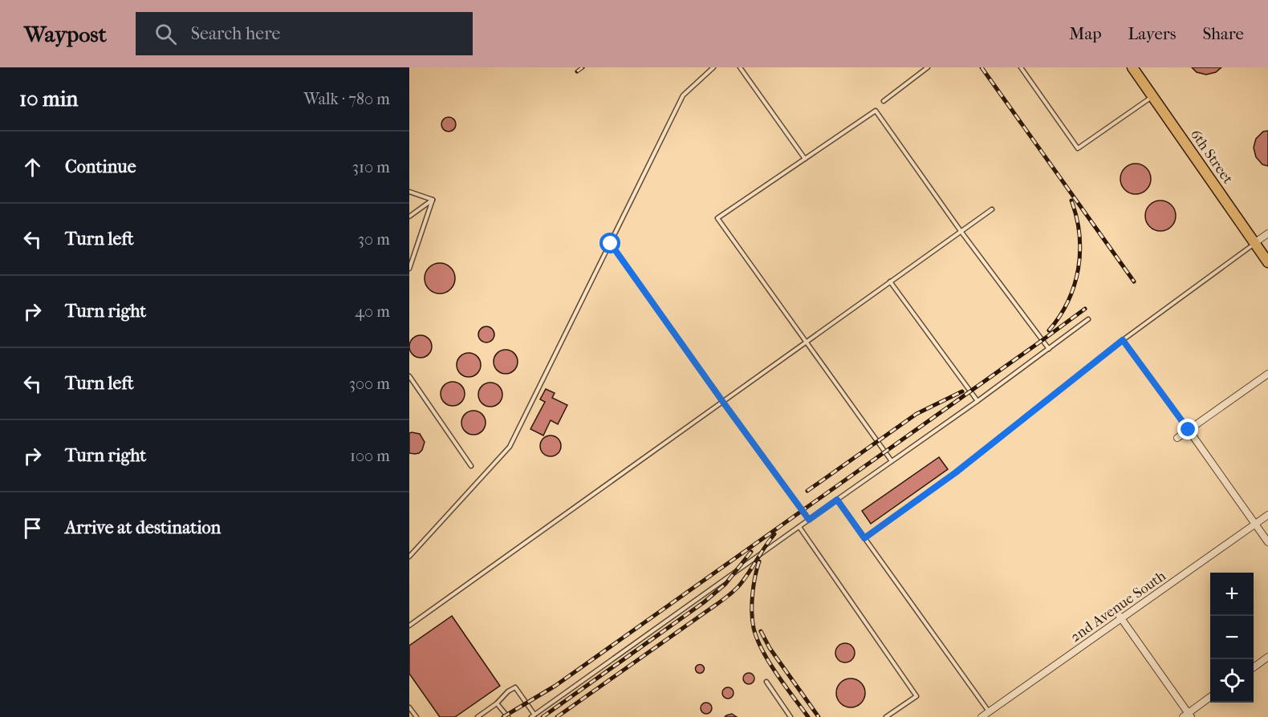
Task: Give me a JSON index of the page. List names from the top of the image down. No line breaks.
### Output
{"streets":{"main road":["6th Street"],"street":["2nd Avenue South"]},"page":{"header":"Waypost","search":"Search here","nav":["Map","Layers","Share"],"heading":["10 min","Walk · 780 m"],"list":[["Continue","310 m"],["Turn left","30 m"],["Turn right","40 m"],["Turn left","300 m"],["Turn right","100 m"],"Arrive at destination"],"map_buttons":["+","−"]}}
